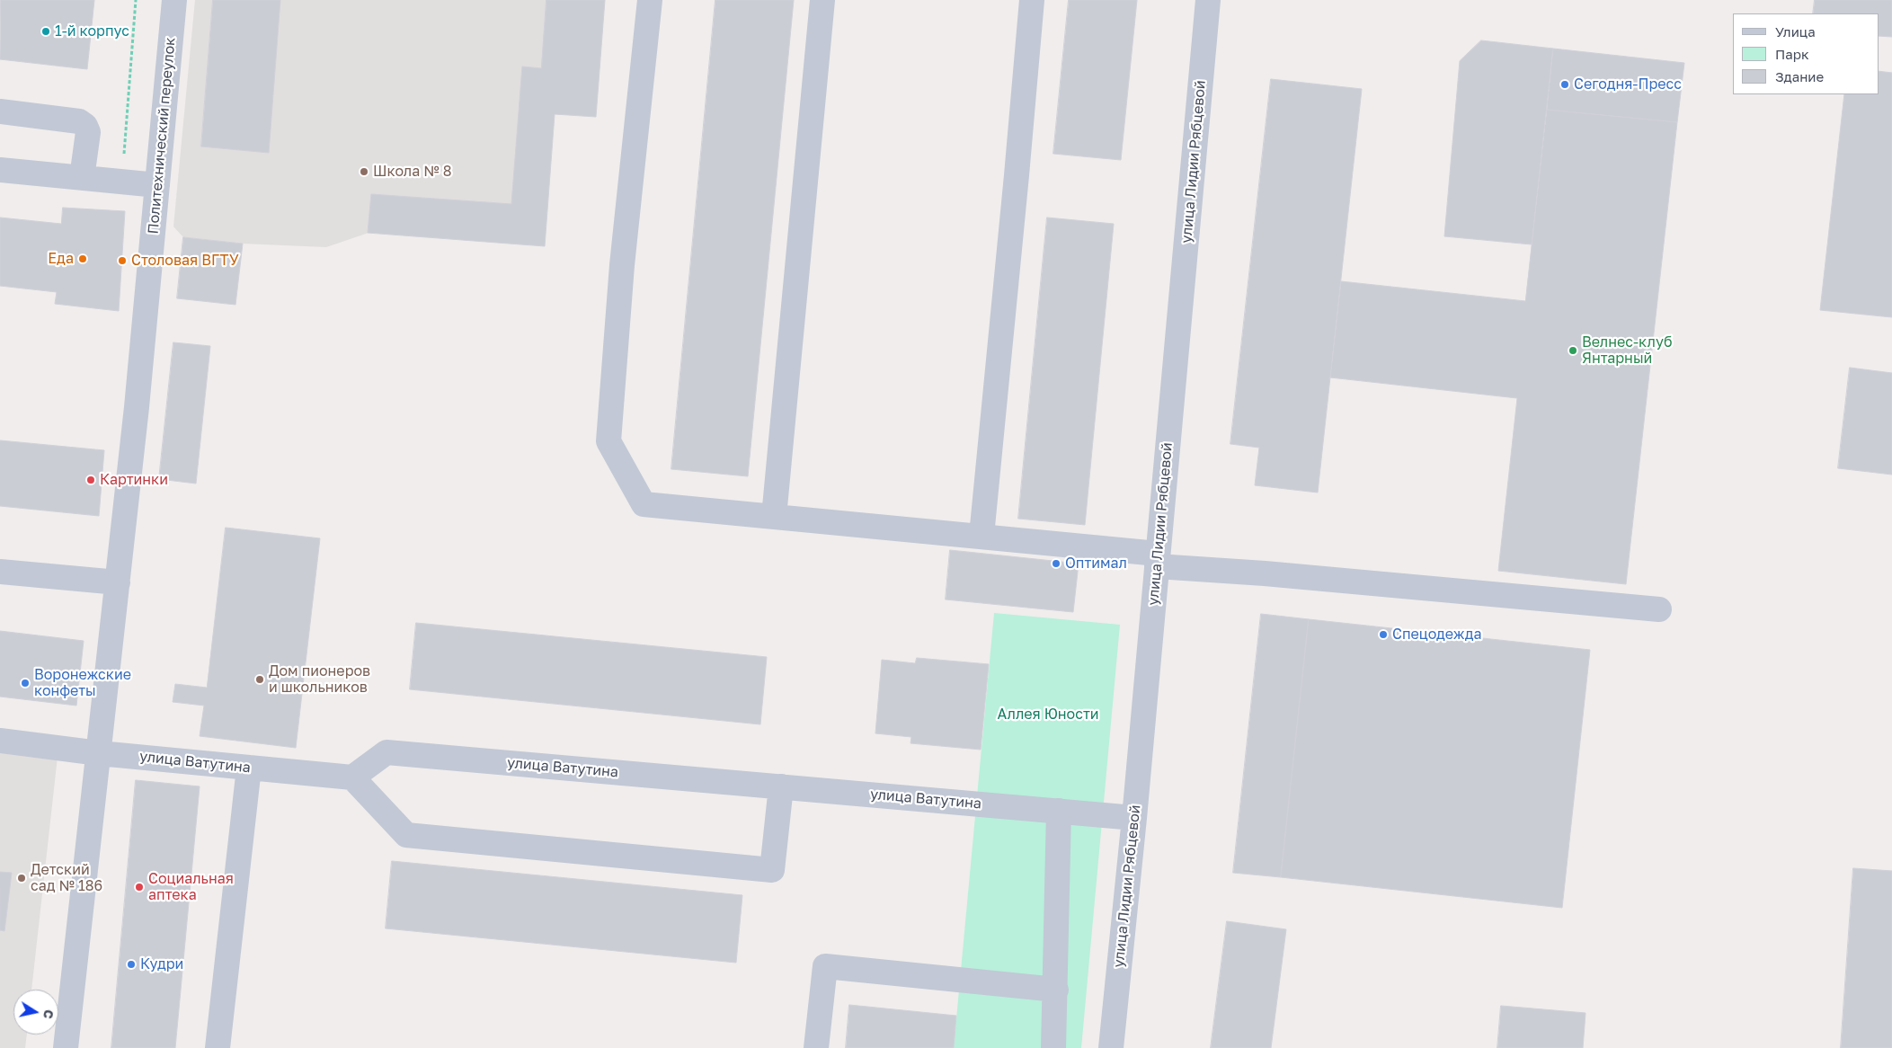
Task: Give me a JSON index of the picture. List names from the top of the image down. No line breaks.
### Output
{"streets":{"street":["Политехнический переулок","улица Лидии Рябцевой","улица Ватутина"]},"crossings":[["Политехнический переулок","улица Ватутина"],["улица Лидии Рябцевой","улица Ватутина"]],"parks":["Аллея Юности"],"places":["1-й корпус","Сегодня-Пресс","Школа № 8","Еда","Столовая ВГТУ","Велнес-клуб Янтарный","Картинки","Оптимал","Спецодежда","Дом пионеров и школьников","Воронежские конфеты","Детский сад № 186","Социальная аптека","Кудри"],"legend":["Улица","Парк","Здание"],"north":"right"}
